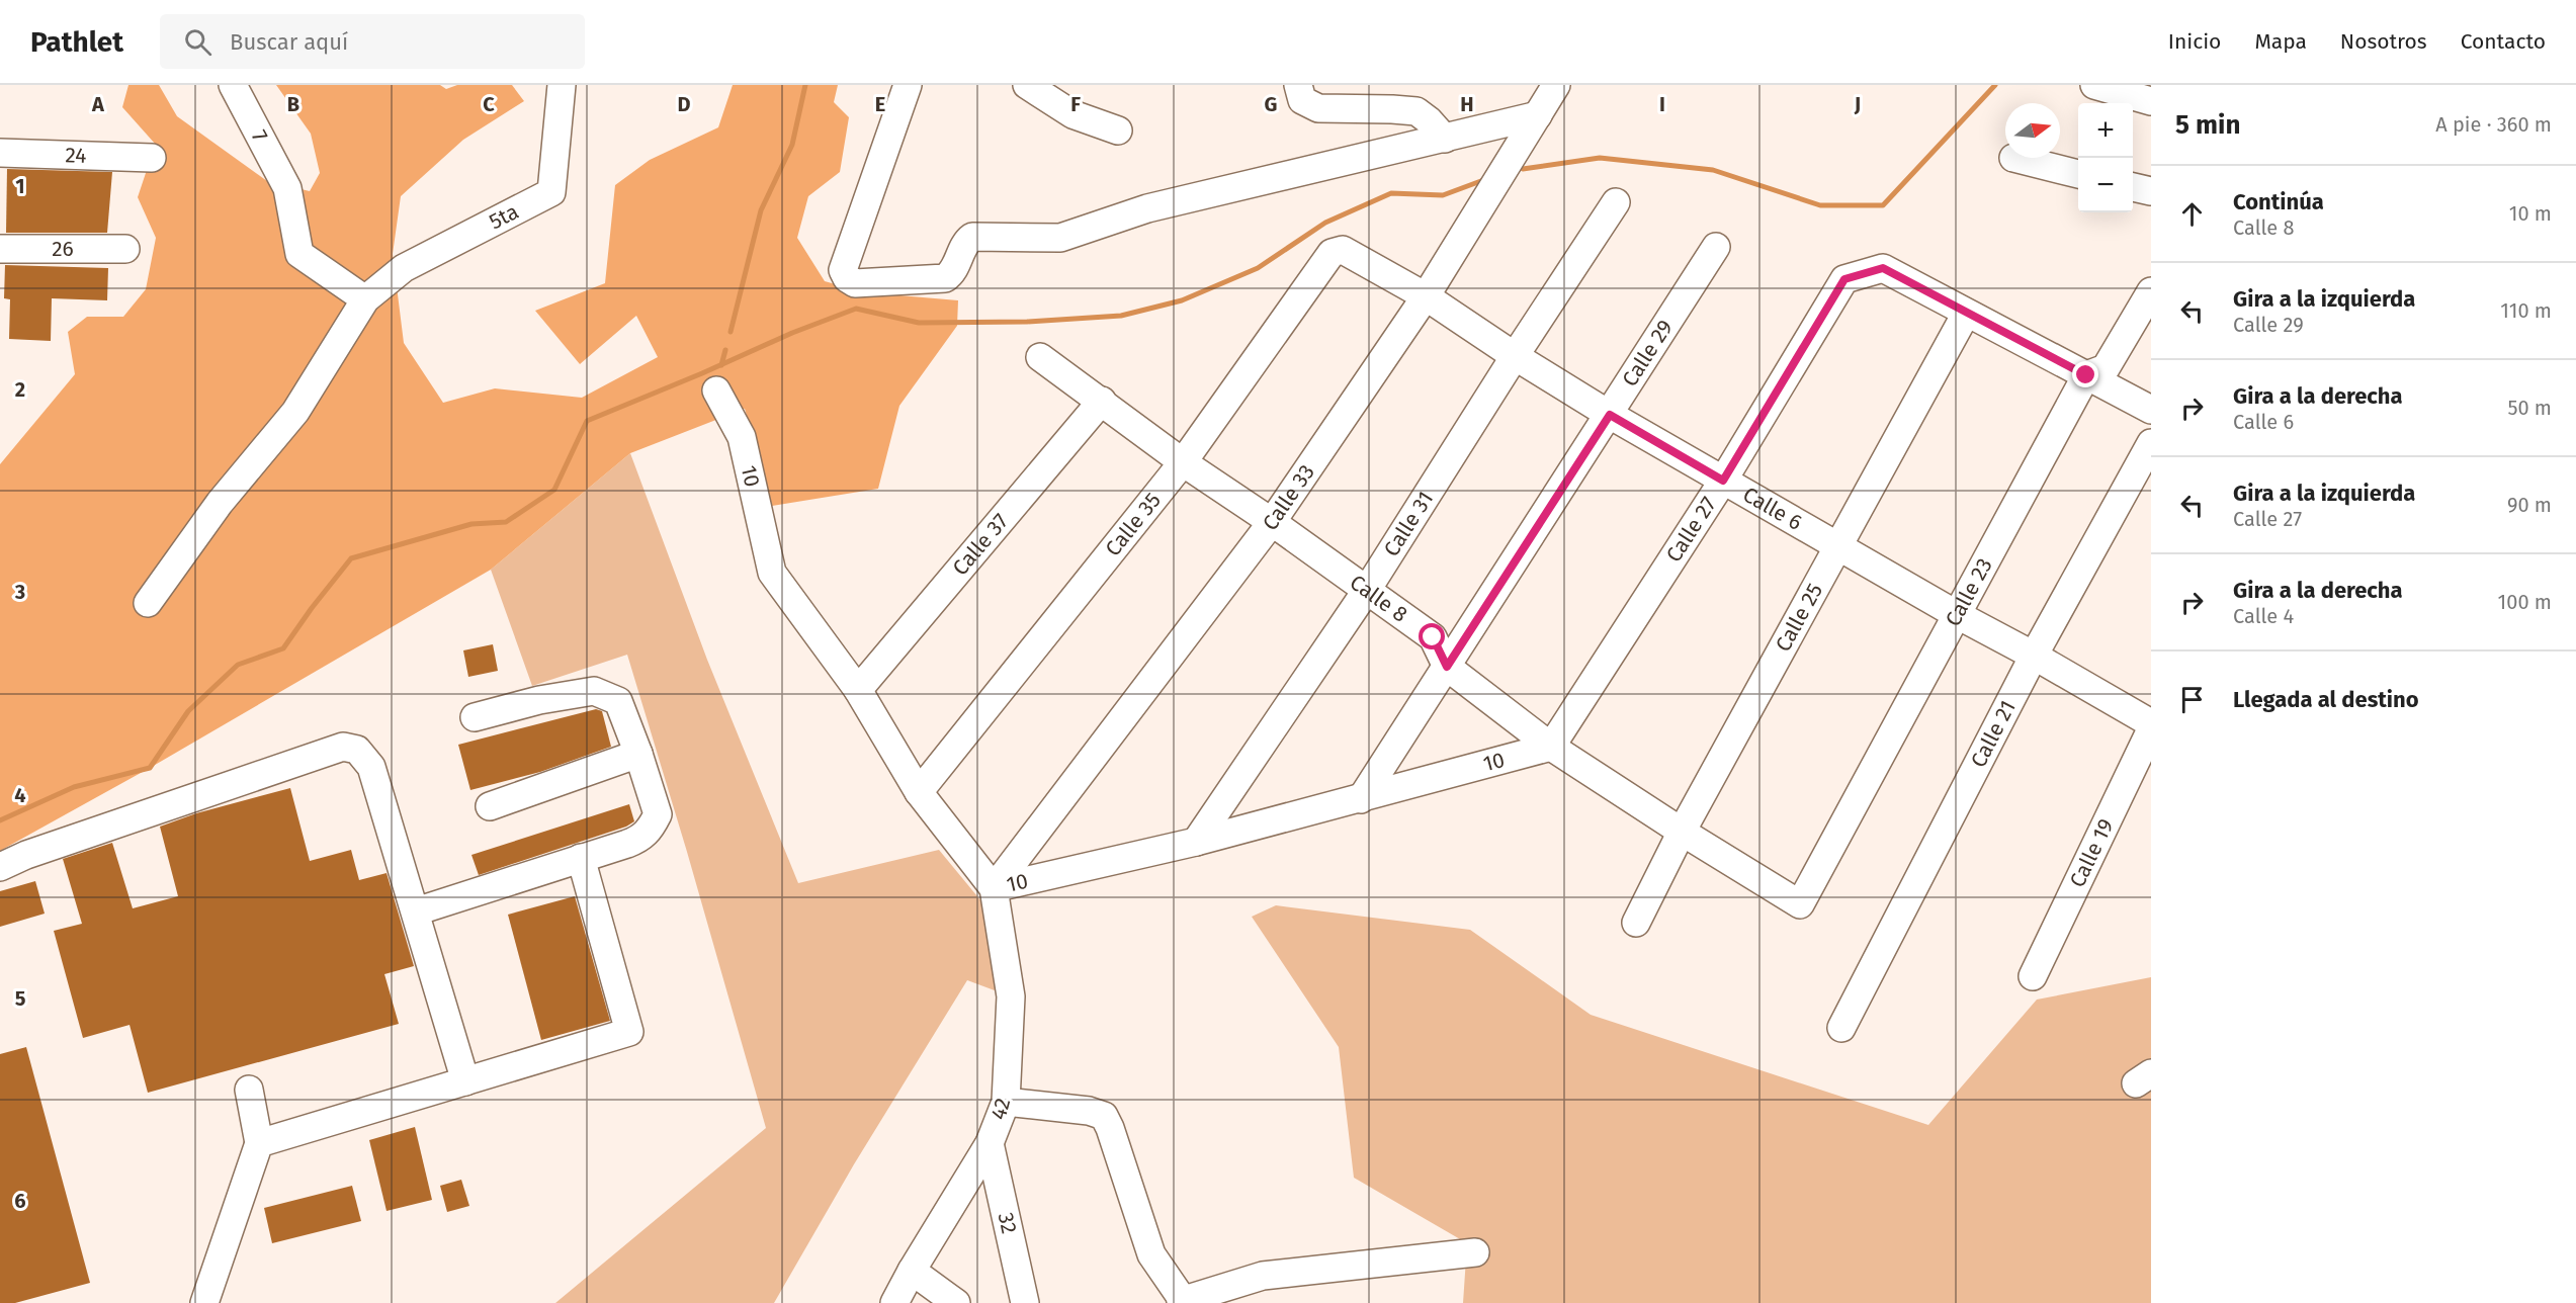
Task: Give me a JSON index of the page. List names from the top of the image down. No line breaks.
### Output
{"streets":{"street":["7","24","5ta","26","Calle 29","10","Calle 33","Calle 6","Calle 31","Calle 35","Calle 27","Calle 37","Calle 23","Calle 8","Calle 25","Calle 21","Calle 19","42","32"]},"crossings":[["7","5ta"],["Calle 29","10"],["Calle 29","Calle 6"],["Calle 29","Calle 8"],["10","Calle 33"],["10","Calle 31"],["10","Calle 35"],["10","Calle 27"],["10","Calle 37"],["10","Calle 8"],["10","42"],["Calle 33","Calle 6"],["Calle 33","Calle 8"],["Calle 33","42"],["Calle 6","Calle 31"],["Calle 6","Calle 35"],["Calle 6","Calle 27"],["Calle 6","Calle 23"],["Calle 6","Calle 25"],["Calle 6","Calle 21"],["Calle 31","Calle 8"],["Calle 35","Calle 8"],["Calle 27","Calle 8"],["Calle 27","Calle 25"],["Calle 37","Calle 8"],["Calle 23","Calle 8"],["Calle 8","Calle 25"],["42","32"]],"north":"right","page":{"header":"Pathlet","search":"Buscar aquí","nav":["Inicio","Mapa","Nosotros","Contacto"],"heading":["5 min","A pie · 360 m"],"map_buttons":["+","−"],"list":[["Continúa","Calle 8","10 m"],["Gira a la izquierda","Calle 29","110 m"],["Gira a la derecha","Calle 6","50 m"],["Gira a la izquierda","Calle 27","90 m"],["Gira a la derecha","Calle 4","100 m"],"Llegada al destino"]},"grid":{"columns":["A","B","C","D","E","F","G","H","I","J"],"rows":["1","2","3","4","5","6"]}}
